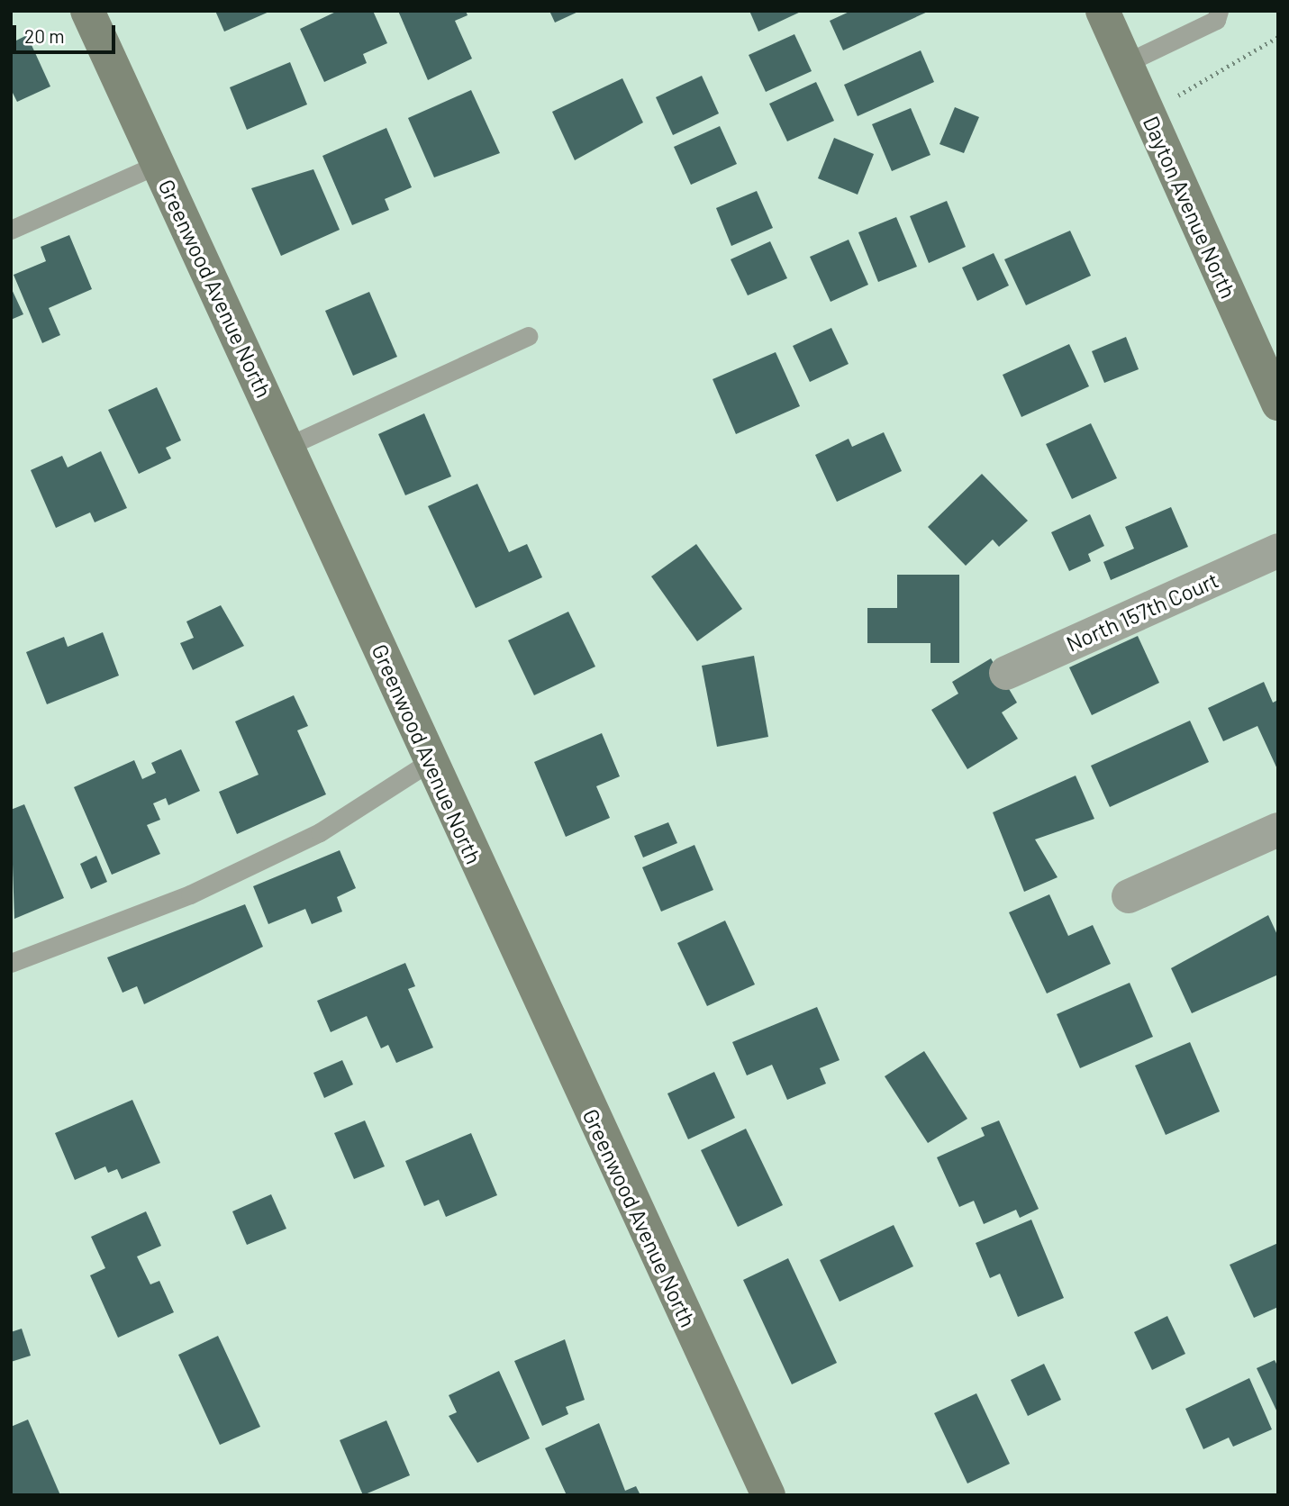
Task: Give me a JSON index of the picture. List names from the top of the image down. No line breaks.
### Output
{"streets":{"street":["Dayton Avenue North","Greenwood Avenue North","North 157th Court"]},"scale_bar":"20 m"}
